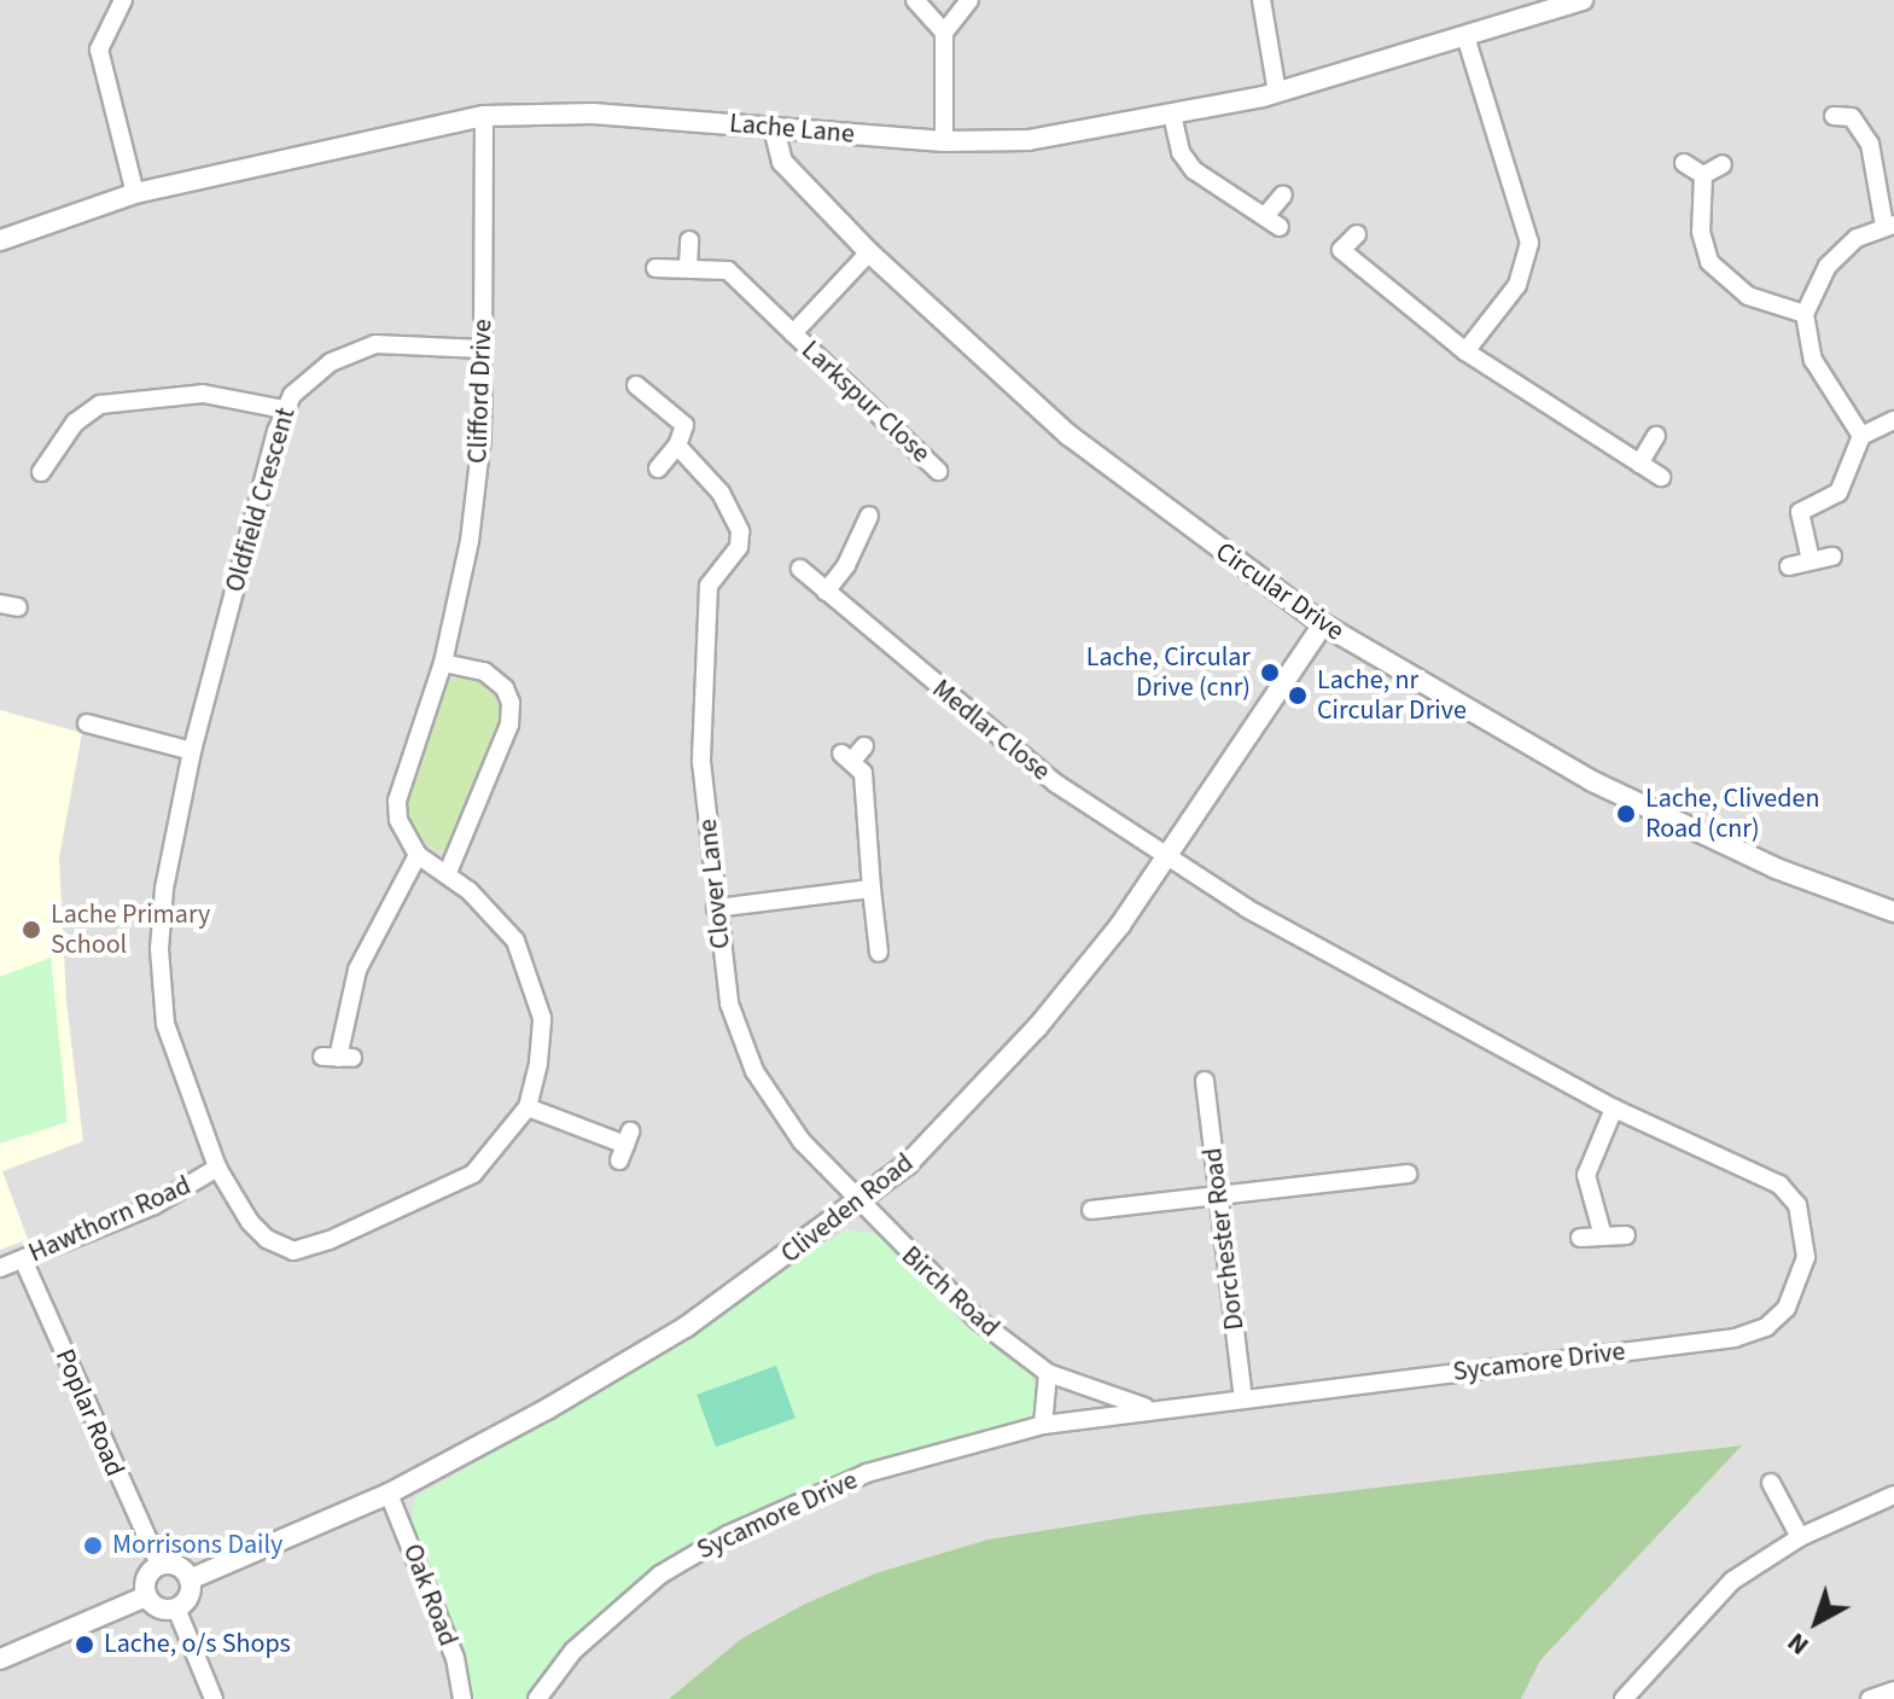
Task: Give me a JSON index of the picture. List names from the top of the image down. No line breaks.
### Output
{"streets":{"street":["Lache Lane","Clifford Drive","Larkspur Close","Oldfield Crescent","Circular Drive","Medlar Close","Clover Lane","Cliveden Road","Hawthorn Road","Dorchester Road","Birch Road","Sycamore Drive","Poplar Road","Oak Road"]},"crossings":[["Lache Lane","Clifford Drive"],["Lache Lane","Circular Drive"],["Clifford Drive","Oldfield Crescent"],["Larkspur Close","Circular Drive"],["Oldfield Crescent","Hawthorn Road"],["Circular Drive","Cliveden Road"],["Medlar Close","Cliveden Road"],["Medlar Close","Sycamore Drive"],["Clover Lane","Cliveden Road"],["Clover Lane","Birch Road"],["Cliveden Road","Birch Road"],["Cliveden Road","Sycamore Drive"],["Cliveden Road","Poplar Road"],["Cliveden Road","Oak Road"],["Hawthorn Road","Poplar Road"],["Dorchester Road","Sycamore Drive"],["Birch Road","Sycamore Drive"]],"places":["Lache, Circular Drive (cnr)","Lache, nr Circular Drive","Lache, Cliveden Road (cnr)","Lache Primary School","Morrisons Daily","Lache, o/s Shops"],"north":"bottom left"}
